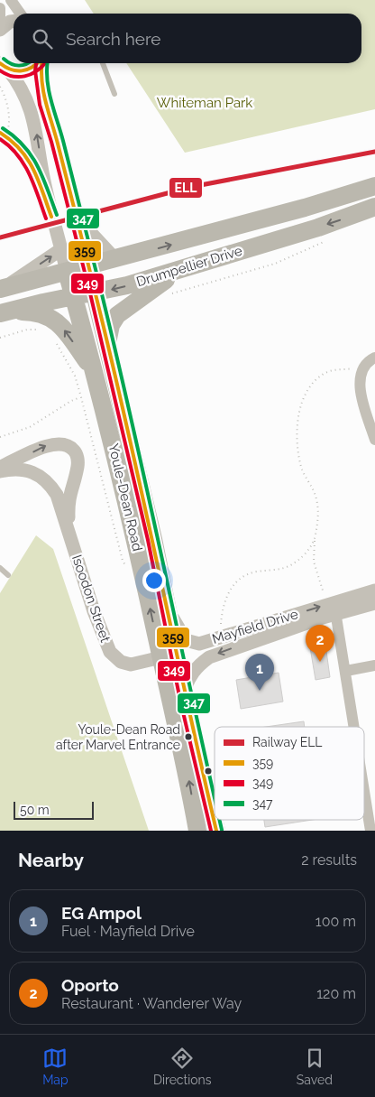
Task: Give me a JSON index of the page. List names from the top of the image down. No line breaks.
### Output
{"streets":{"main road":["Drumpellier Drive","Youle-Dean Road"],"street":["Isoodon Street","Mayfield Drive"]},"crossings":[["Drumpellier Drive","Youle-Dean Road"],["Youle-Dean Road","Isoodon Street"],["Youle-Dean Road","Mayfield Drive"]],"parks":["Whiteman Park"],"places":["Youle-Dean Road after Marvel Entrance"],"lines":["transit line 347","transit line 359","transit line 349","rail line ELL"],"legend":["Railway ELL","359","349","347"],"scale_bar":"50 m","page":{"search":"Search here","pins":["2","1"],"scale":"50 m","heading":["Nearby","2 results"],"list":[{"mark":"1","name":"EG Ampol","note":"Fuel · Mayfield Drive","value":"100 m"},{"mark":"2","name":"Oporto","note":"Restaurant · Wanderer Way","value":"120 m"}],"nav":["Map","Directions","Saved"]}}
